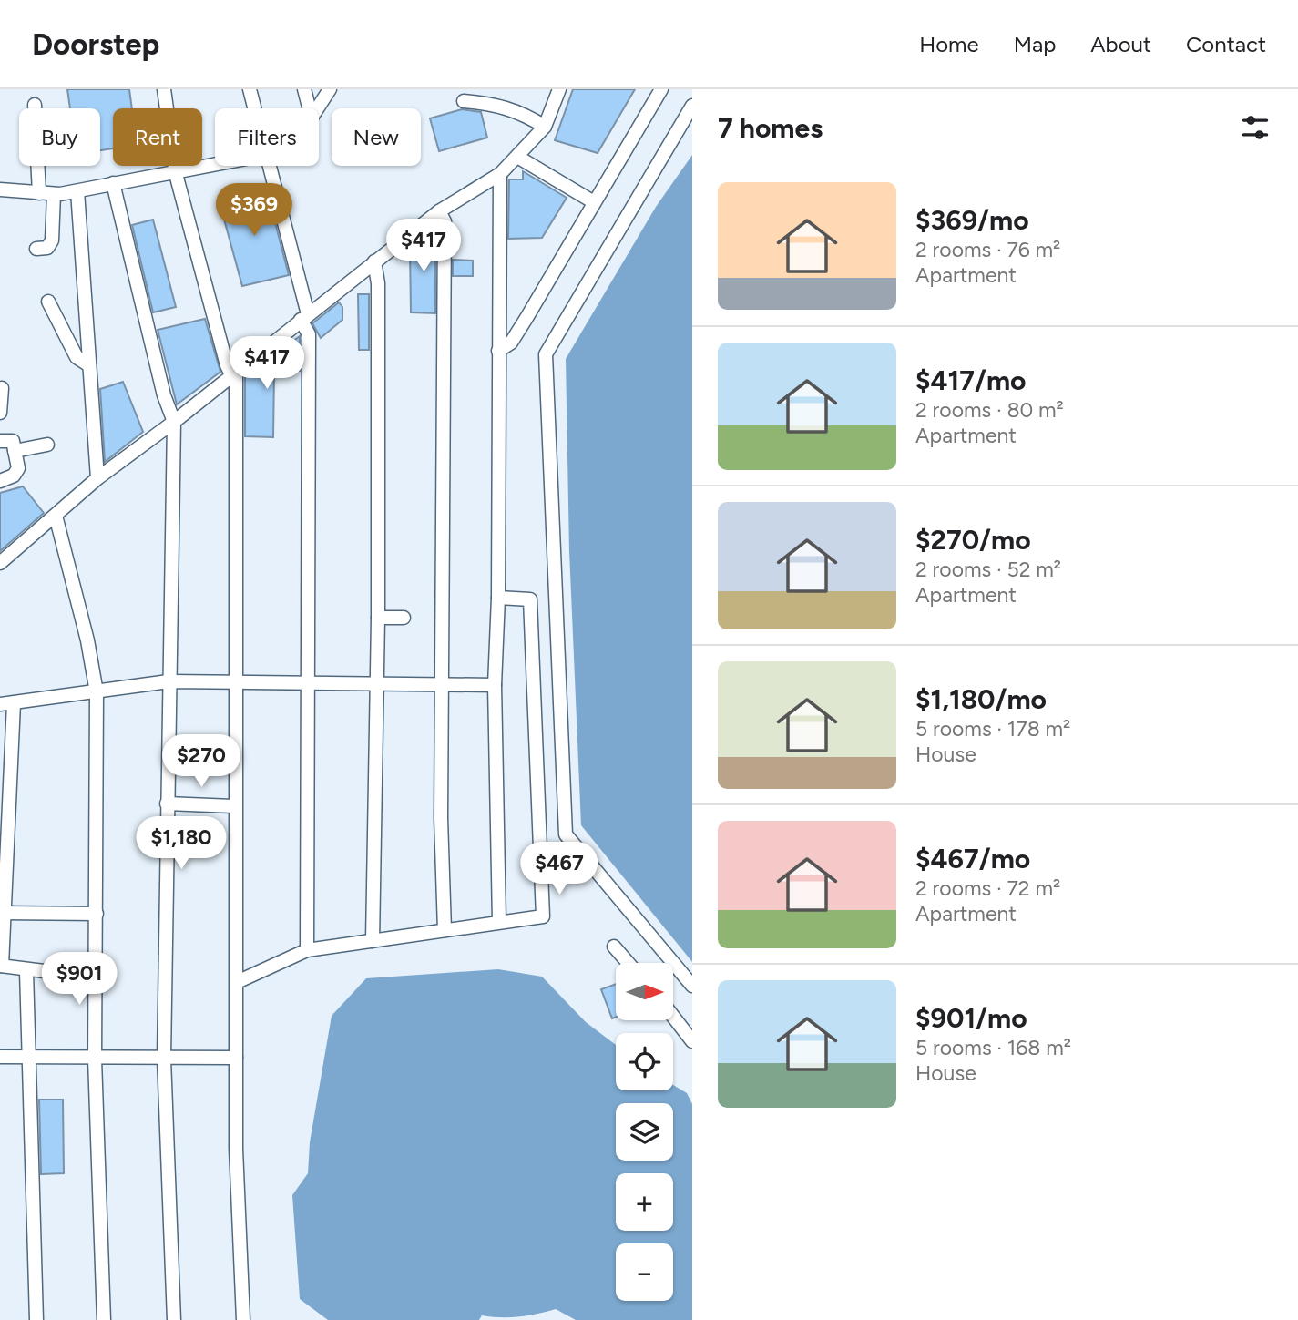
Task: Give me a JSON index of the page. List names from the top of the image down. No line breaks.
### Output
{"north":"right","page":{"header":"Doorstep","nav":["Home","Map","About","Contact"],"heading":"7 homes","chip":["Buy","Rent","Filters","New"],"list":[{"name":"$369/mo","note":"2 rooms · 76 m² · Apartment"},{"name":"$417/mo","note":"2 rooms · 80 m² · Apartment"},{"name":"$270/mo","note":"2 rooms · 52 m² · Apartment"},{"name":"$1,180/mo","note":"5 rooms · 178 m² · House"},{"name":"$467/mo","note":"2 rooms · 72 m² · Apartment"},{"name":"$901/mo","note":"5 rooms · 168 m² · House"}],"price":["$369","$417","$417","$270","$1,180","$467","$901"],"map_buttons":["+","−"]}}
